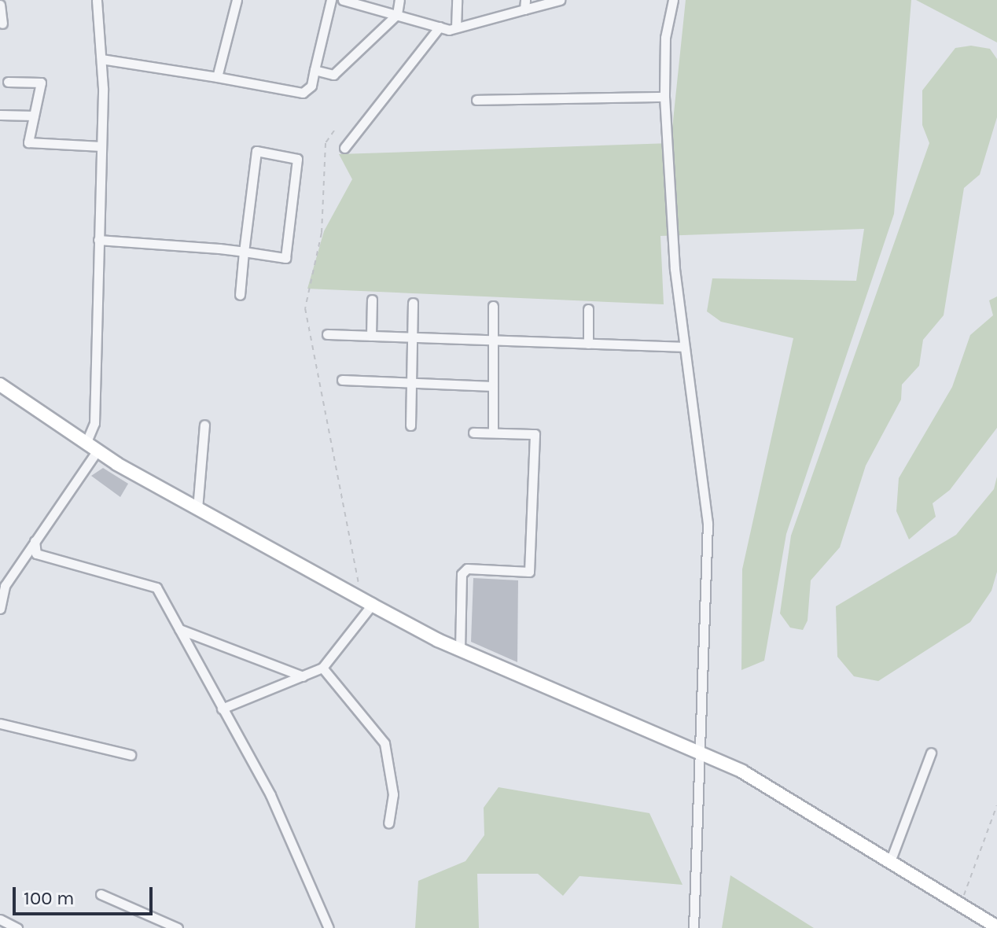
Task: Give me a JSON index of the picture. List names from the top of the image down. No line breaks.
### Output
{"scale_bar":"100 m"}
